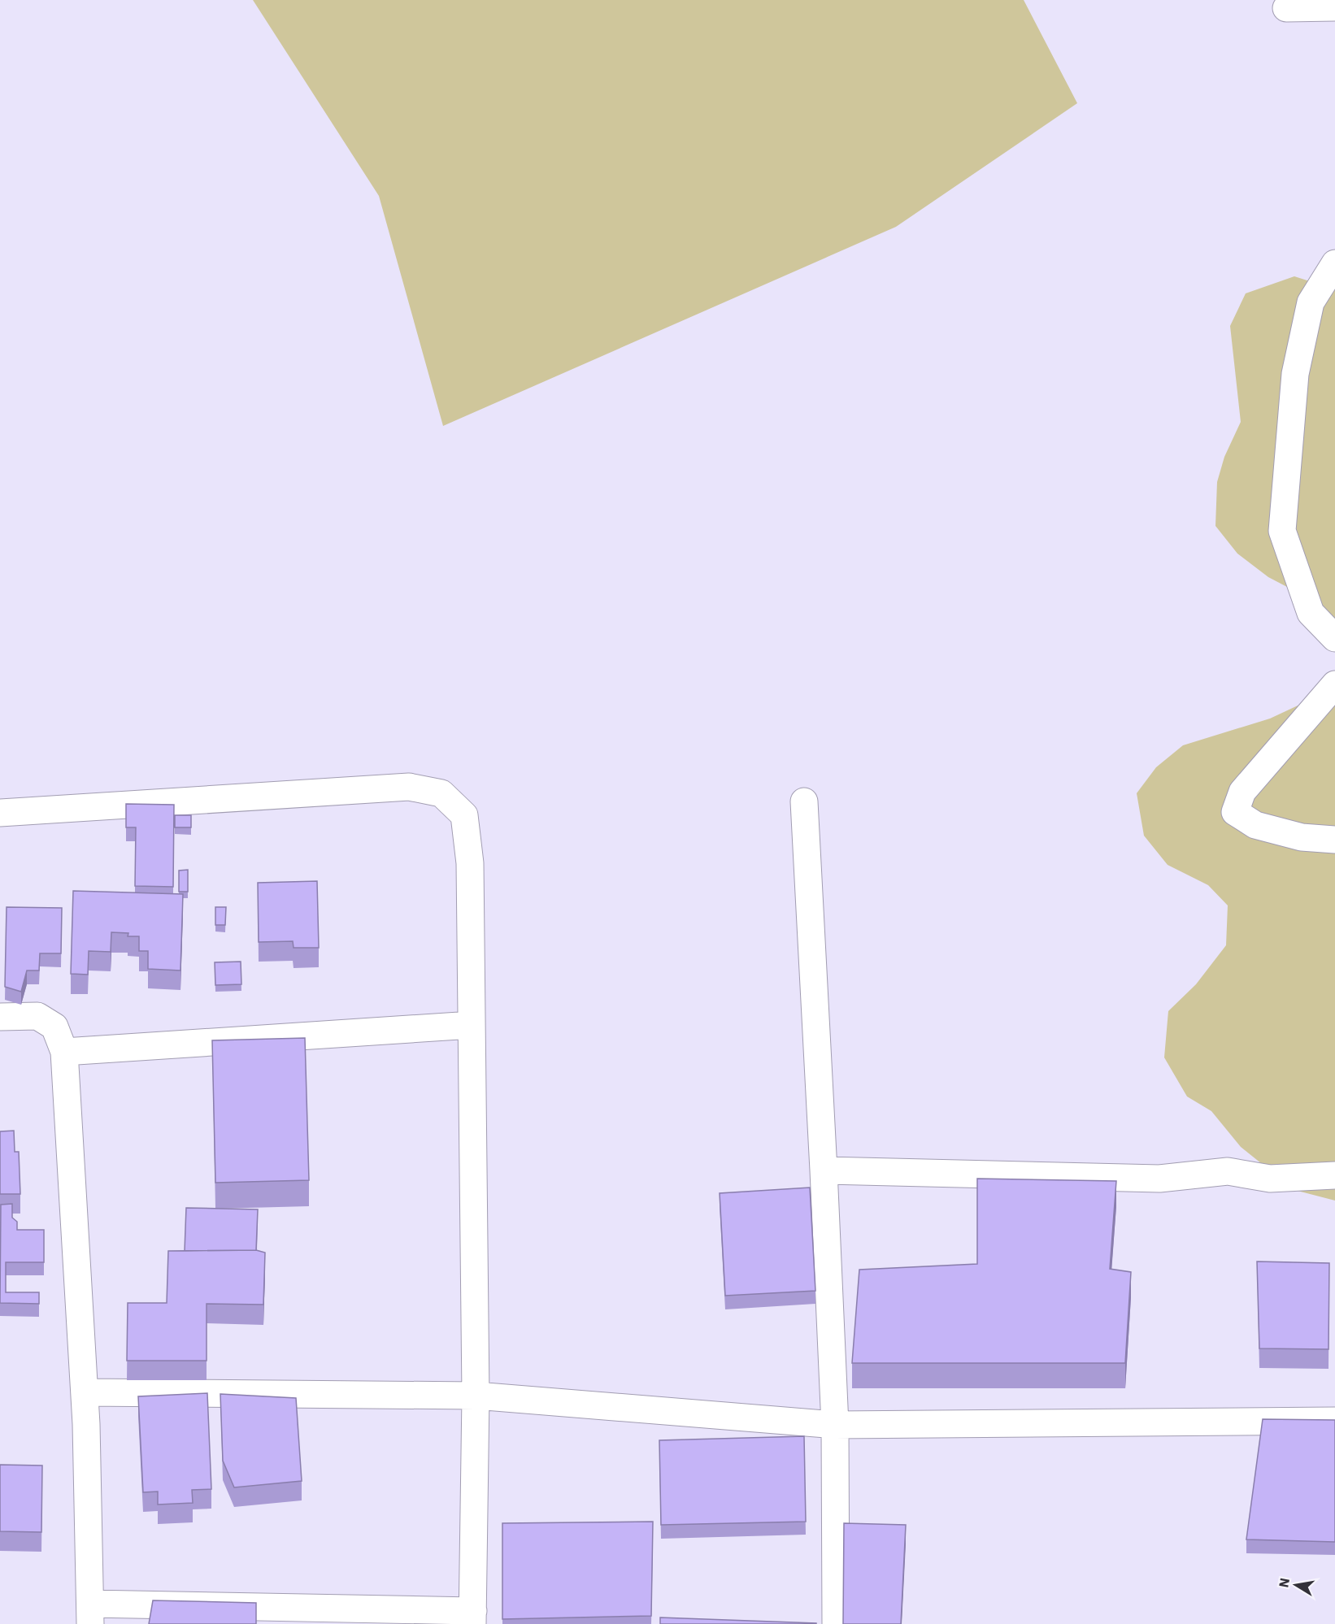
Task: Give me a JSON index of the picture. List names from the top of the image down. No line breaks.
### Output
{"north":"left"}
